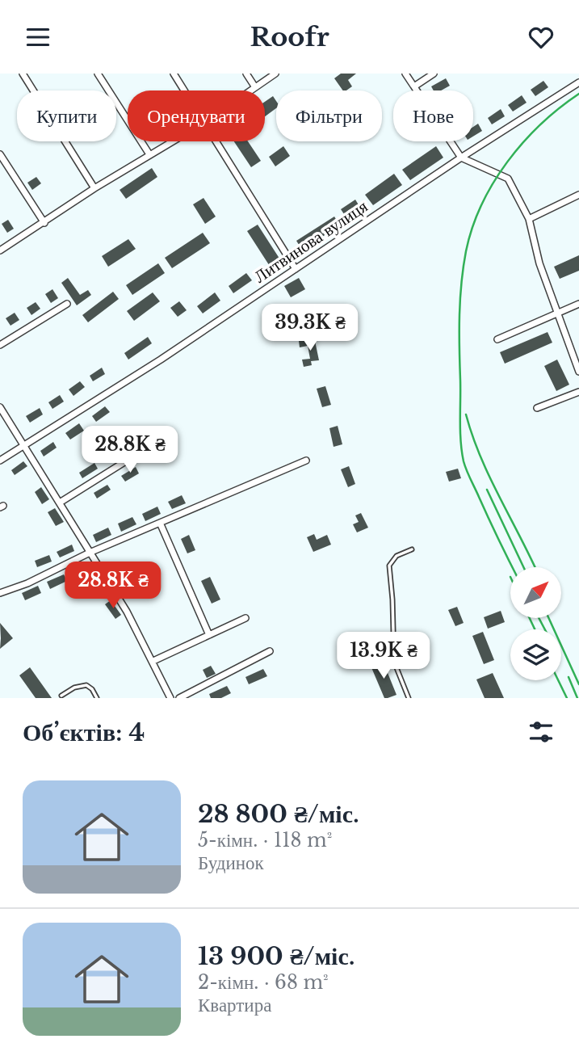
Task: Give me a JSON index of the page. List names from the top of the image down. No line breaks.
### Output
{"streets":{"street":["Литвинова вулиця"]},"north":"top right","page":{"header":"Roofr","chip":["Купити","Орендувати","Фільтри","Нове"],"price":["39.3K ₴","28.8K ₴","28.8K ₴","13.9K ₴"],"heading":"Об’єктів: 4","list":[{"name":"28 800 ₴/міс.","note":"5-кімн. · 118 m² · Будинок"},{"name":"13 900 ₴/міс.","note":"2-кімн. · 68 m² · Квартира"}]}}
